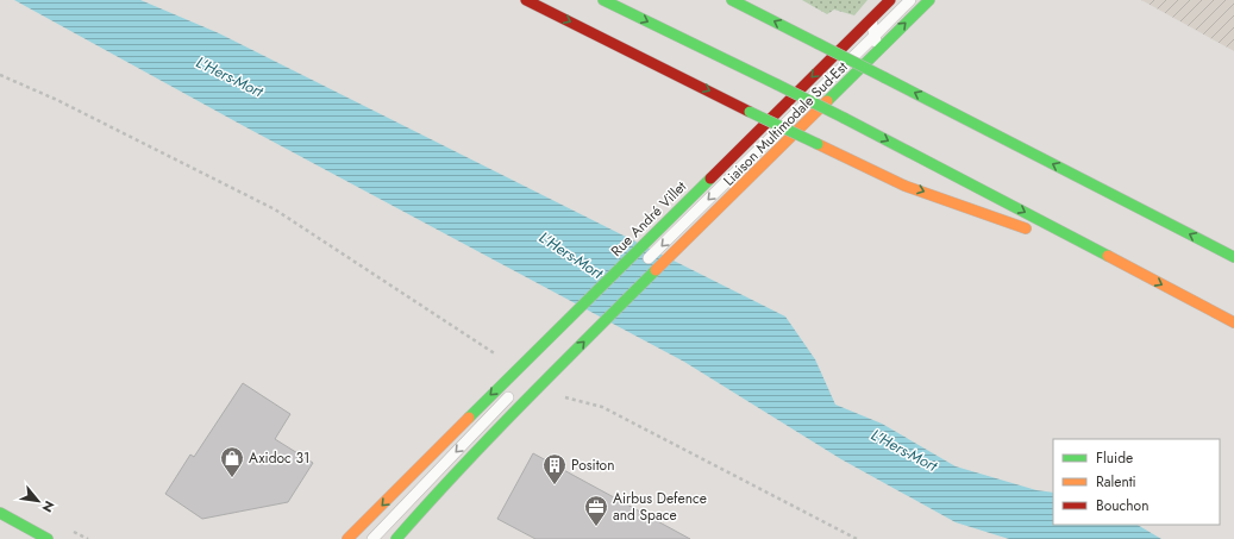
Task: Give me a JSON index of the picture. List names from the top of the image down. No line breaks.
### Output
{"streets":{"main road":["Rue André Villet"],"lane":["Liaison Multimodale Sud-Est"]},"crossings":[["Liaison Multimodale Sud-Est","Rue André Villet"]],"one_way":["Liaison Multimodale Sud-Est"],"water":["L'Hers-Mort"],"places":{"shop":["Axidoc 31"],"building":["Positon"],"office":["Airbus Defence and Space"]},"legend":["Fluide","Ralenti","Bouchon"],"north":"bottom right"}
